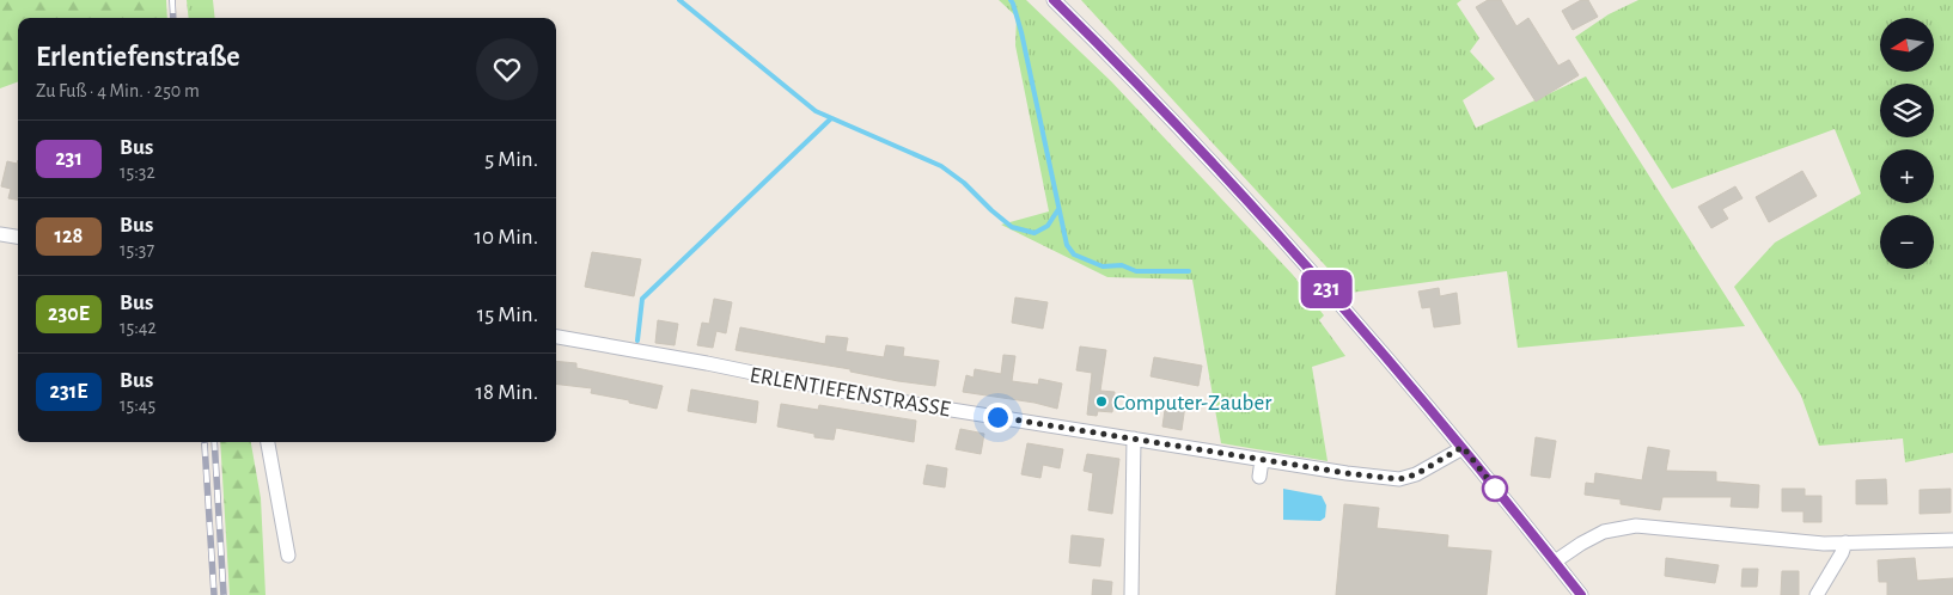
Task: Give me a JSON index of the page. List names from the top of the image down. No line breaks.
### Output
{"streets":{"street":["ERLENTIEFENSTRASSE"]},"places":["Computer-Zauber"],"lines":["bus line 231"],"north":"left","page":{"on_map":"231","map_buttons":["+","−"],"heading":["Erlentiefenstraße","Zu Fuß · 4 Min. · 250 m"],"list":[{"mark":"231","name":"Bus","note":"15:32","value":"5 Min."},{"mark":"128","name":"Bus","note":"15:37","value":"10 Min."},{"mark":"230E","name":"Bus","note":"15:42","value":"15 Min."},{"mark":"231E","name":"Bus","note":"15:45","value":"18 Min."}]}}
